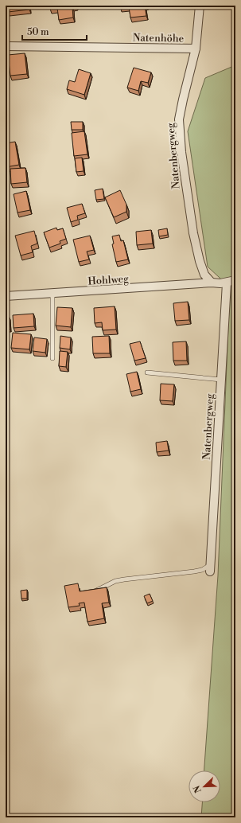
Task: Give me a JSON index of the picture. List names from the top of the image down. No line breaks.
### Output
{"streets":{"street":["Natenhöhe","Natenbergweg","Hohlweg"]},"crossings":[["Natenhöhe","Natenbergweg"],["Natenbergweg","Hohlweg"]],"scale_bar":"50 m","north":"bottom left"}
